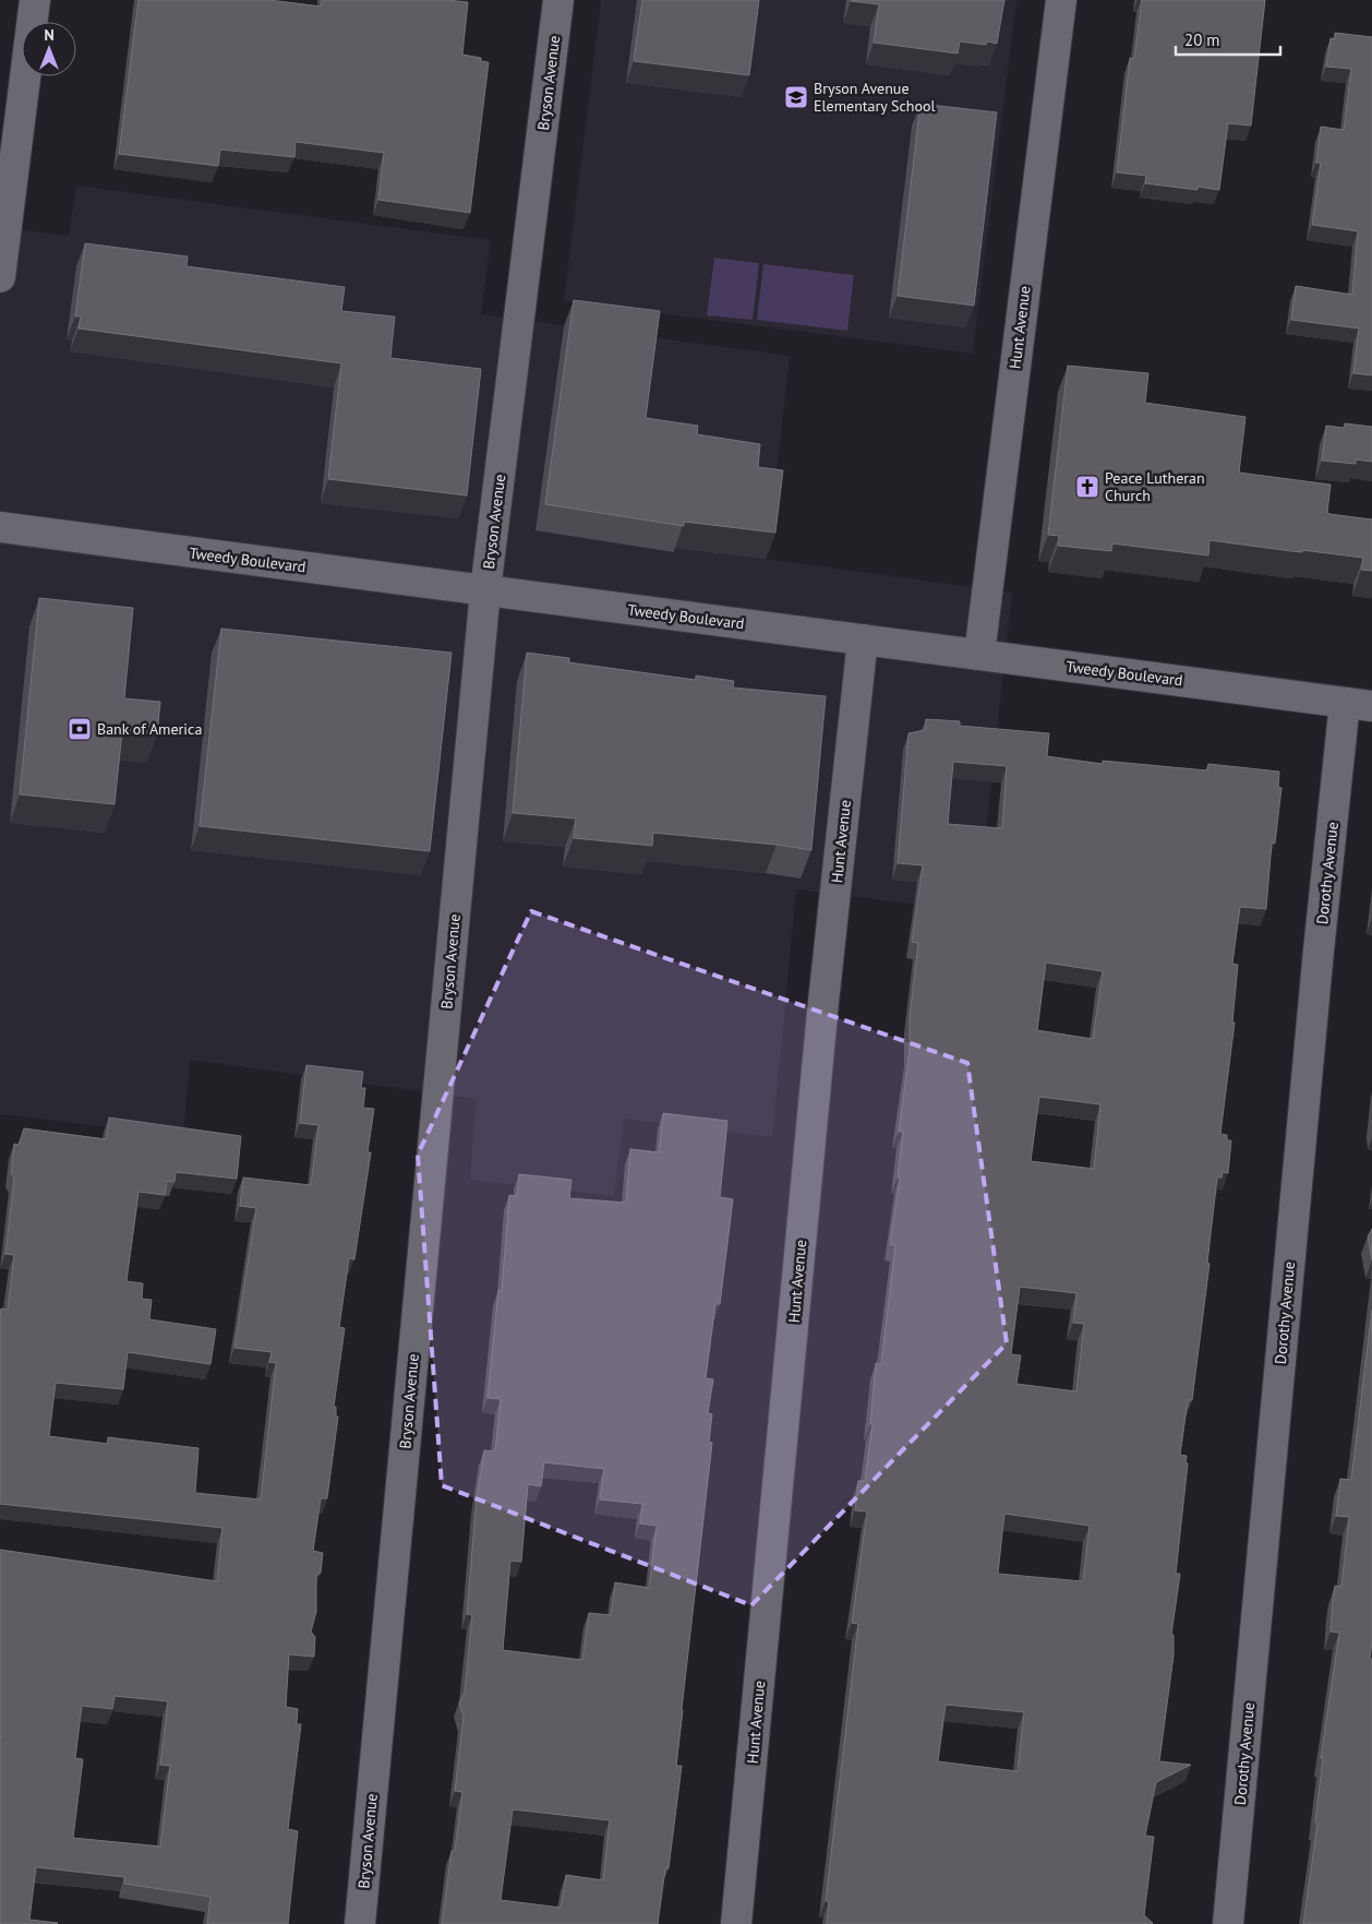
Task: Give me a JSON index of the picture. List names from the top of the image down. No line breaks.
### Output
{"streets":{"street":["Bryson Avenue","Hunt Avenue","Tweedy Boulevard","Dorothy Avenue"]},"crossings":[["Bryson Avenue","Tweedy Boulevard"],["Hunt Avenue","Tweedy Boulevard"],["Tweedy Boulevard","Dorothy Avenue"]],"places":{"school or university":["Bryson Avenue Elementary School"],"church":["Peace Lutheran Church"],"bank":["Bank of America"]},"scale_bar":"20 m","north":"top"}
